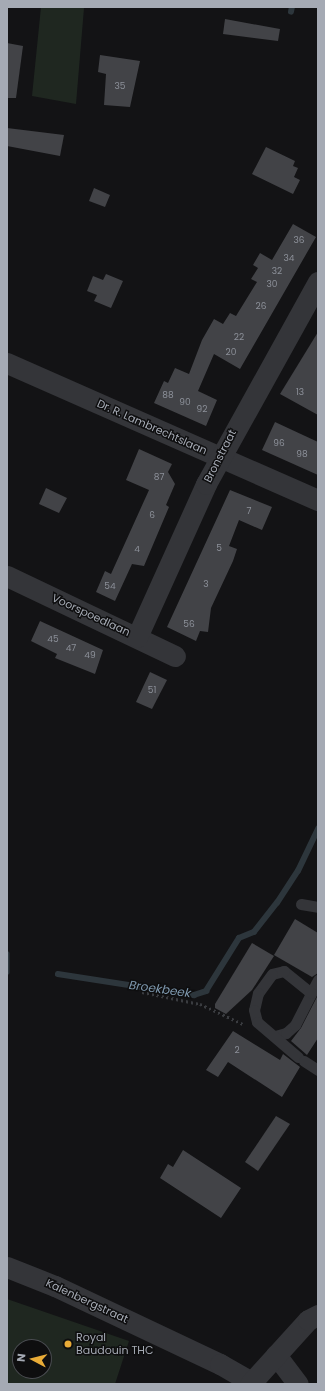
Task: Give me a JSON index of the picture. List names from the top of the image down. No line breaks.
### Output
{"streets":{"street":["Dr. R. Lambrechtslaan","Bronstraat","Voorspoedlaan","Kalenbergstraat"]},"crossings":[["Dr. R. Lambrechtslaan","Bronstraat"],["Bronstraat","Voorspoedlaan"]],"water":["Broekbeek"],"places":["Royal Baudouin THC"],"house_numbers":["35","36","34","32","30","26","22","20","13","88","90","92","96","98","87","7","6","5","4","3","54","56","45","47","49","51","2"],"north":"left"}
